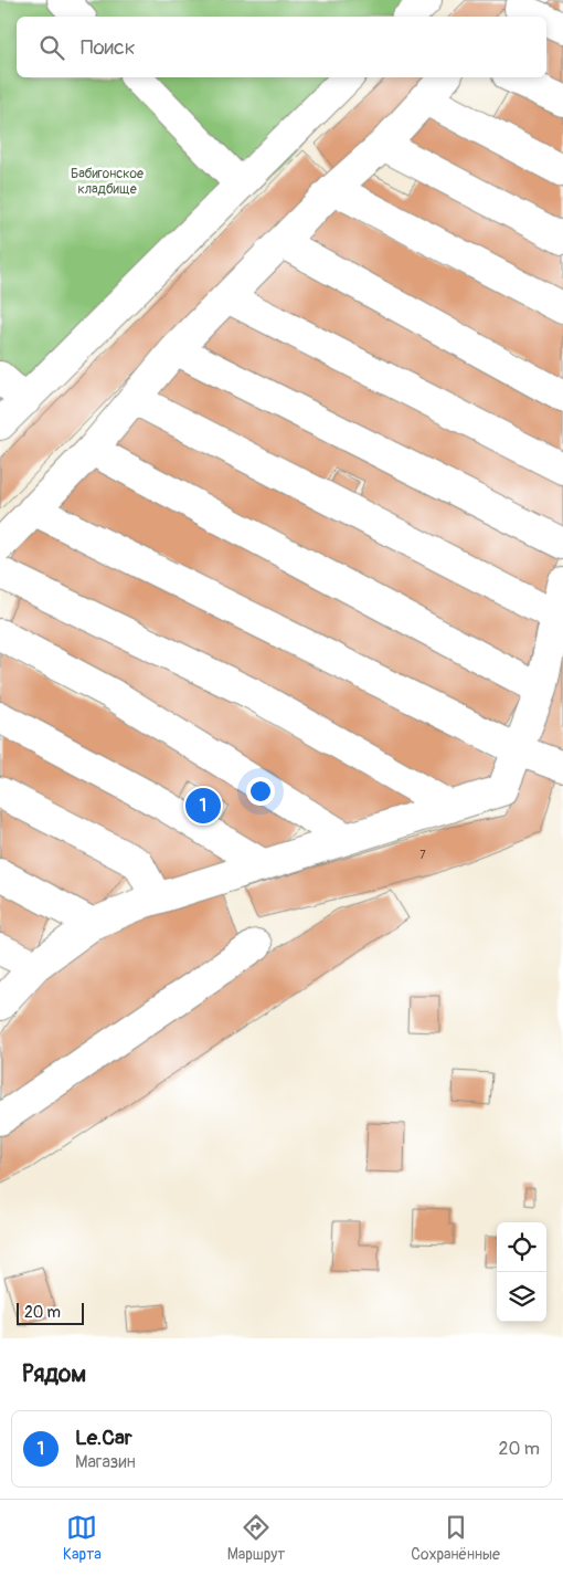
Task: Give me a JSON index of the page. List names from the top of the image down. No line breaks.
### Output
{"parks":["Бабигонское кладбище"],"house_numbers":["7"],"scale_bar":"20 m","page":{"search":"Поиск","pins":"1","scale":"20 m","heading":"Рядом","list":[{"mark":"1","name":"Le.Car","note":"Магазин","value":"20 m"}],"nav":["Карта","Маршрут","Сохранённые"]}}
